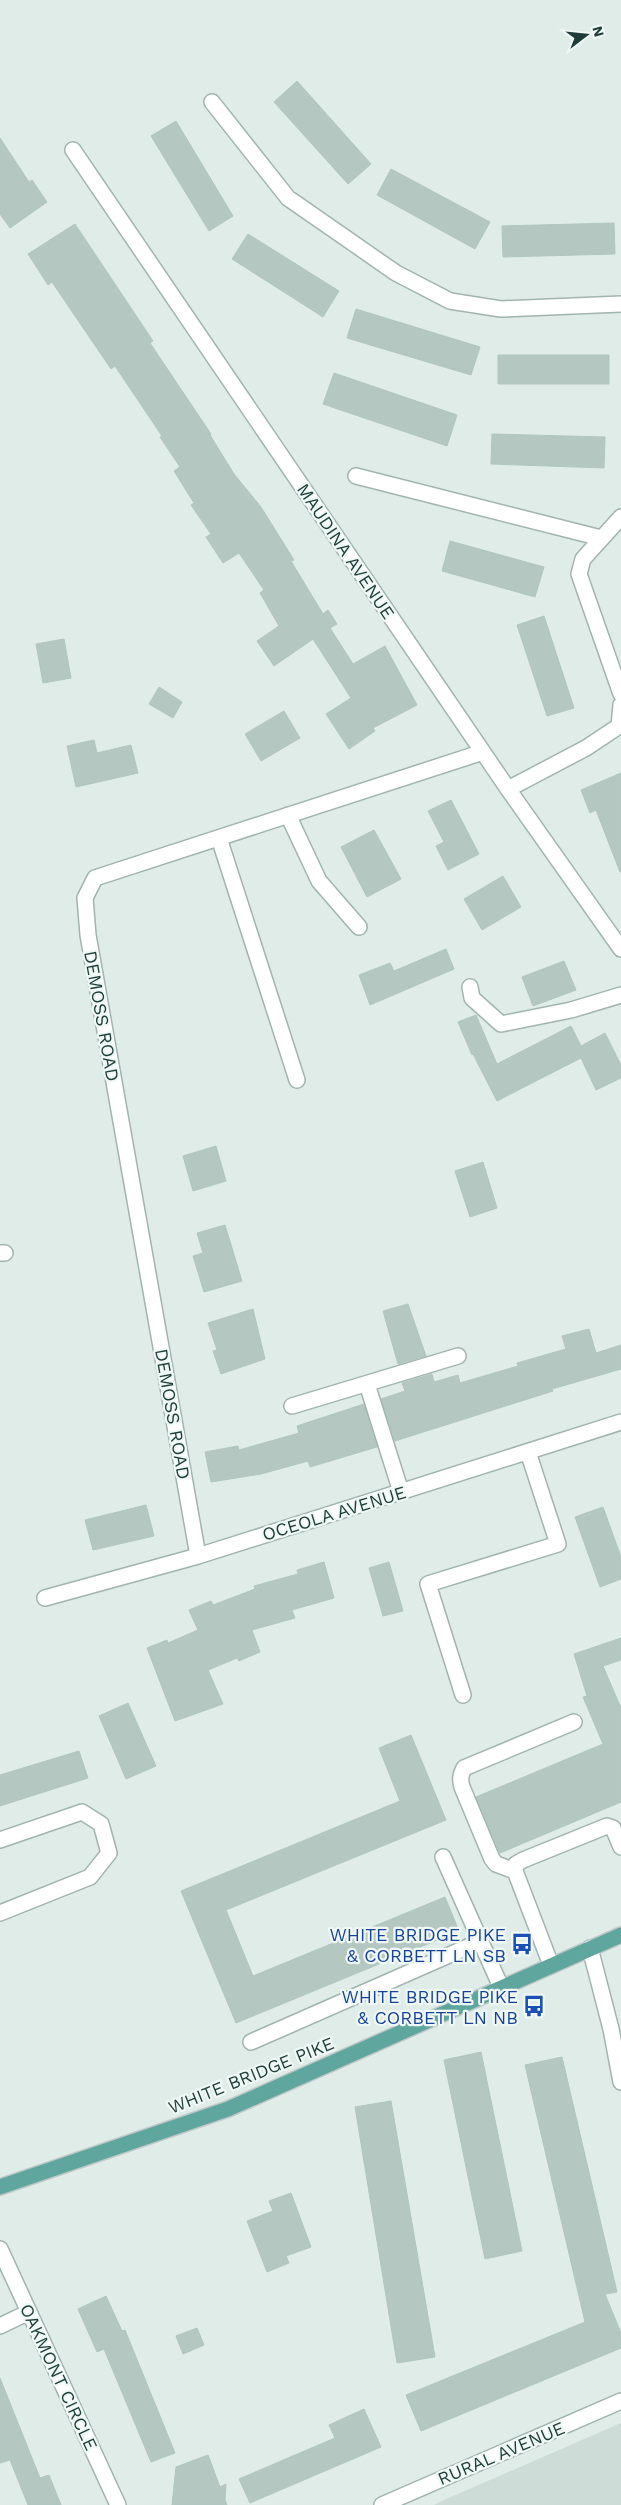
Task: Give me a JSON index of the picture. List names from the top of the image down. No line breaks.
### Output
{"streets":{"main road":["WHITE BRIDGE PIKE"],"street":["MAUDINA AVENUE","DEMOSS ROAD","OCEOLA AVENUE","OAKMONT CIRCLE","RURAL AVENUE"]},"crossings":[["MAUDINA AVENUE","DEMOSS ROAD"],["DEMOSS ROAD","OCEOLA AVENUE"]],"places":{"bus stop":["WHITE BRIDGE PIKE & CORBETT LN SB","WHITE BRIDGE PIKE & CORBETT LN NB"]},"north":"right"}
